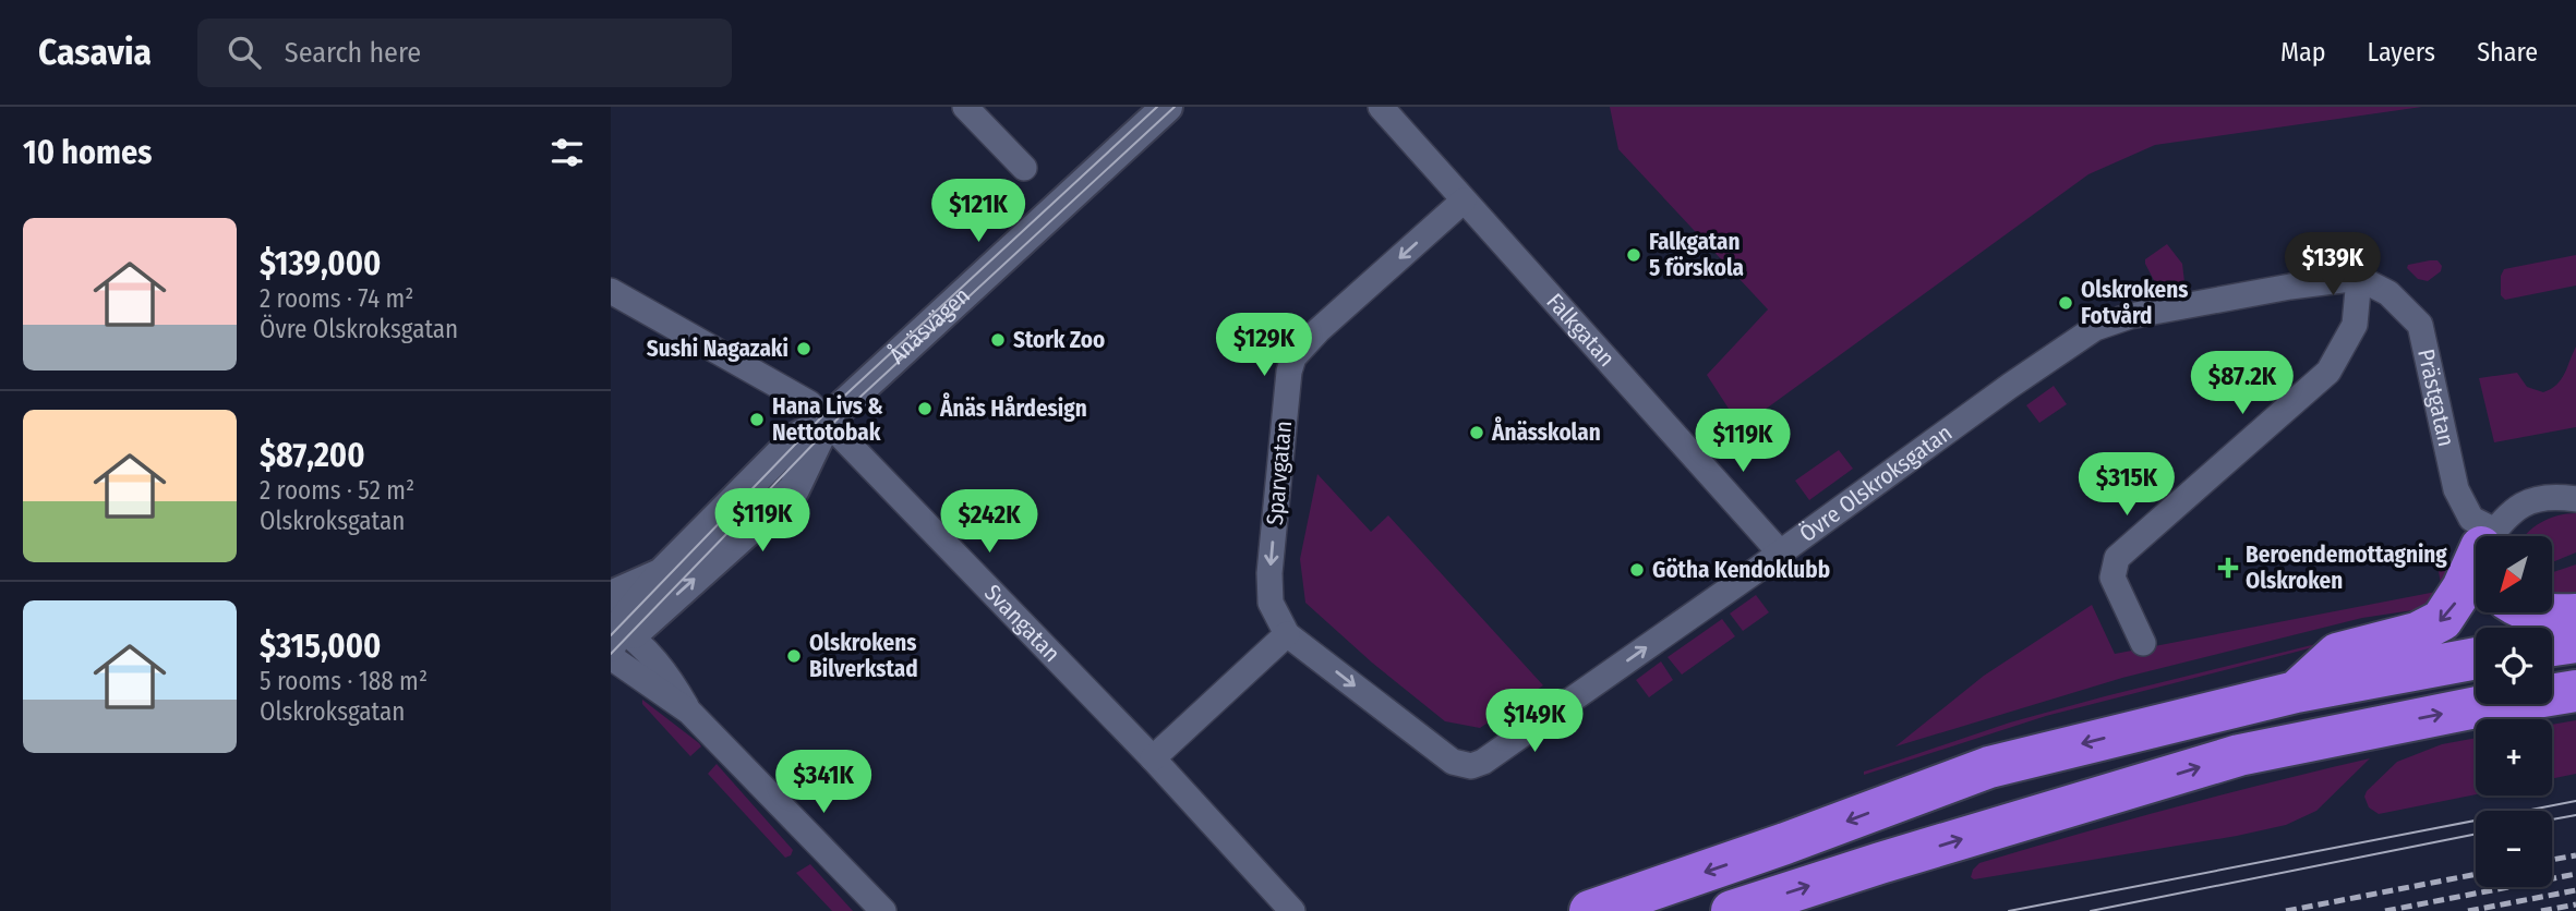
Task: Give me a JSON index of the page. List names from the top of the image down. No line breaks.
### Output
{"streets":{"street":["Ånäsvägen","Falkgatan","Prästgatan","Sparvgatan","Övre Olskroksgatan","Svangatan"]},"crossings":[["Ånäsvägen","Svangatan"],["Falkgatan","Sparvgatan"],["Falkgatan","Övre Olskroksgatan"],["Prästgatan","Övre Olskroksgatan"],["Sparvgatan","Övre Olskroksgatan"]],"one_way":["Sparvgatan","Övre Olskroksgatan"],"places":{"other":["Falkgatan 5 förskola","Olskrokens Fotvård","Stork Zoo","Sushi Nagazaki","Ånäs Hårdesign","Hana Livs & Nettotobak","Ånässkolan","Götha Kendoklubb","Olskrokens Bilverkstad"],"health":["Beroendemottagning Olskroken"]},"north":"bottom left","page":{"header":"Casavia","search":"Search here","nav":["Map","Layers","Share"],"heading":"10 homes","price":["$121K","$139K","$129K","$87.2K","$119K","$315K","$119K","$242K","$149K","$341K"],"list":[{"name":"$139,000","note":"2 rooms · 74 m² · Övre Olskroksgatan"},{"name":"$87,200","note":"2 rooms · 52 m² · Olskroksgatan"},{"name":"$315,000","note":"5 rooms · 188 m² · Olskroksgatan"}],"map_buttons":["+","−"]}}
